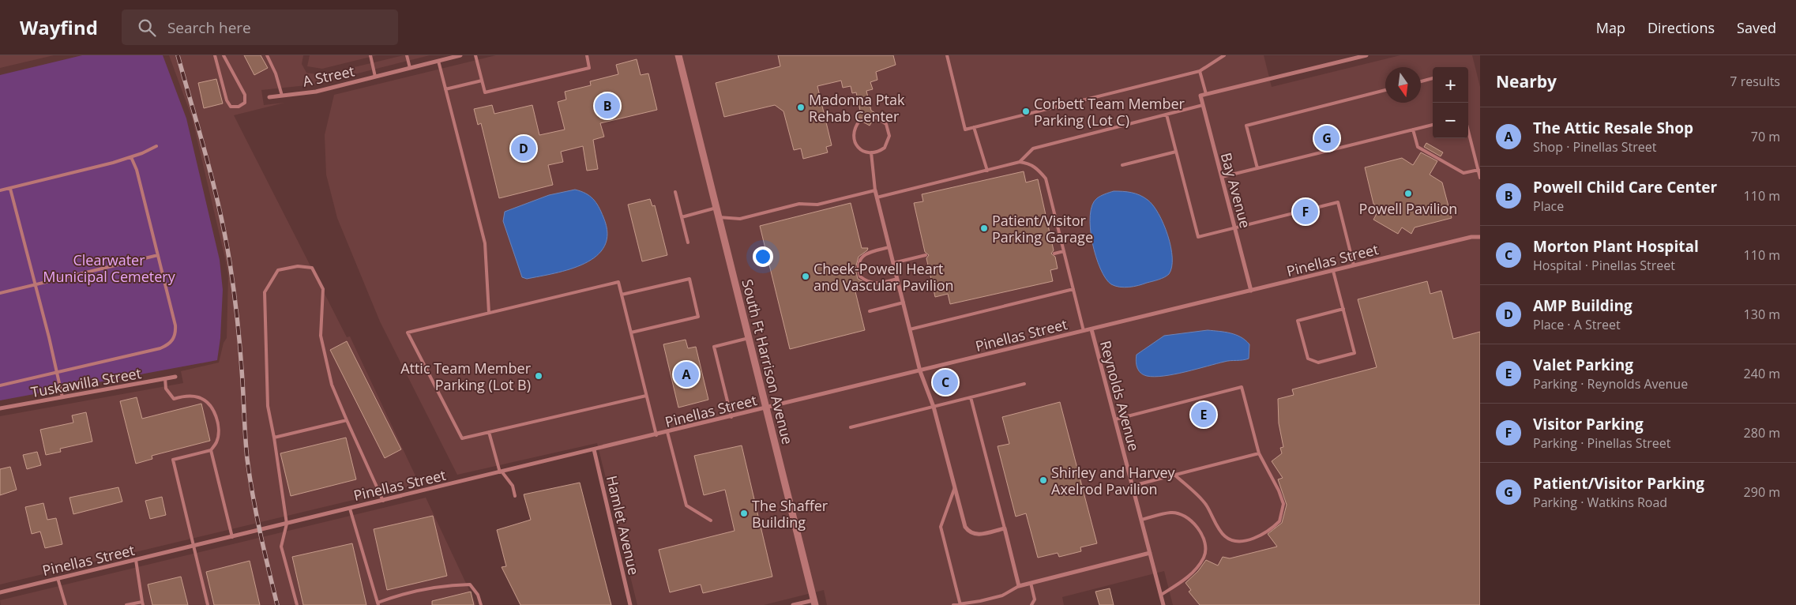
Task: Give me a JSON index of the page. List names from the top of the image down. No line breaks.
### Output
{"streets":{"street":["A Street","Bay Avenue","Pinellas Street","South Ft Harrison Avenue","Tuskawilla Street","Reynolds Avenue","Hamlet Avenue"]},"crossings":[["Bay Avenue","Pinellas Street"],["Pinellas Street","South Ft Harrison Avenue"],["Pinellas Street","Reynolds Avenue"],["Pinellas Street","Hamlet Avenue"]],"parks":["Clearwater Municipal Cemetery"],"places":["Madonna Ptak Rehab Center","Corbett Team Member Parking (Lot C)","Powell Pavilion","Patient/Visitor Parking Garage","Cheek-Powell Heart and Vascular Pavilion","Attic Team Member Parking (Lot B)","Shirley and Harvey Axelrod Pavilion","The Shaffer Building"],"north":"bottom","page":{"header":"Wayfind","search":"Search here","nav":["Map","Directions","Saved"],"heading":["Nearby","7 results"],"map_buttons":["+","−"],"pins":["B","G","D","F","A","C","E"],"list":[{"mark":"A","name":"The Attic Resale Shop","note":"Shop · Pinellas Street","value":"70 m"},{"mark":"B","name":"Powell Child Care Center","note":"Place","value":"110 m"},{"mark":"C","name":"Morton Plant Hospital","note":"Hospital · Pinellas Street","value":"110 m"},{"mark":"D","name":"AMP Building","note":"Place · A Street","value":"130 m"},{"mark":"E","name":"Valet Parking","note":"Parking · Reynolds Avenue","value":"240 m"},{"mark":"F","name":"Visitor Parking","note":"Parking · Pinellas Street","value":"280 m"},{"mark":"G","name":"Patient/Visitor Parking","note":"Parking · Watkins Road","value":"290 m"}]}}
